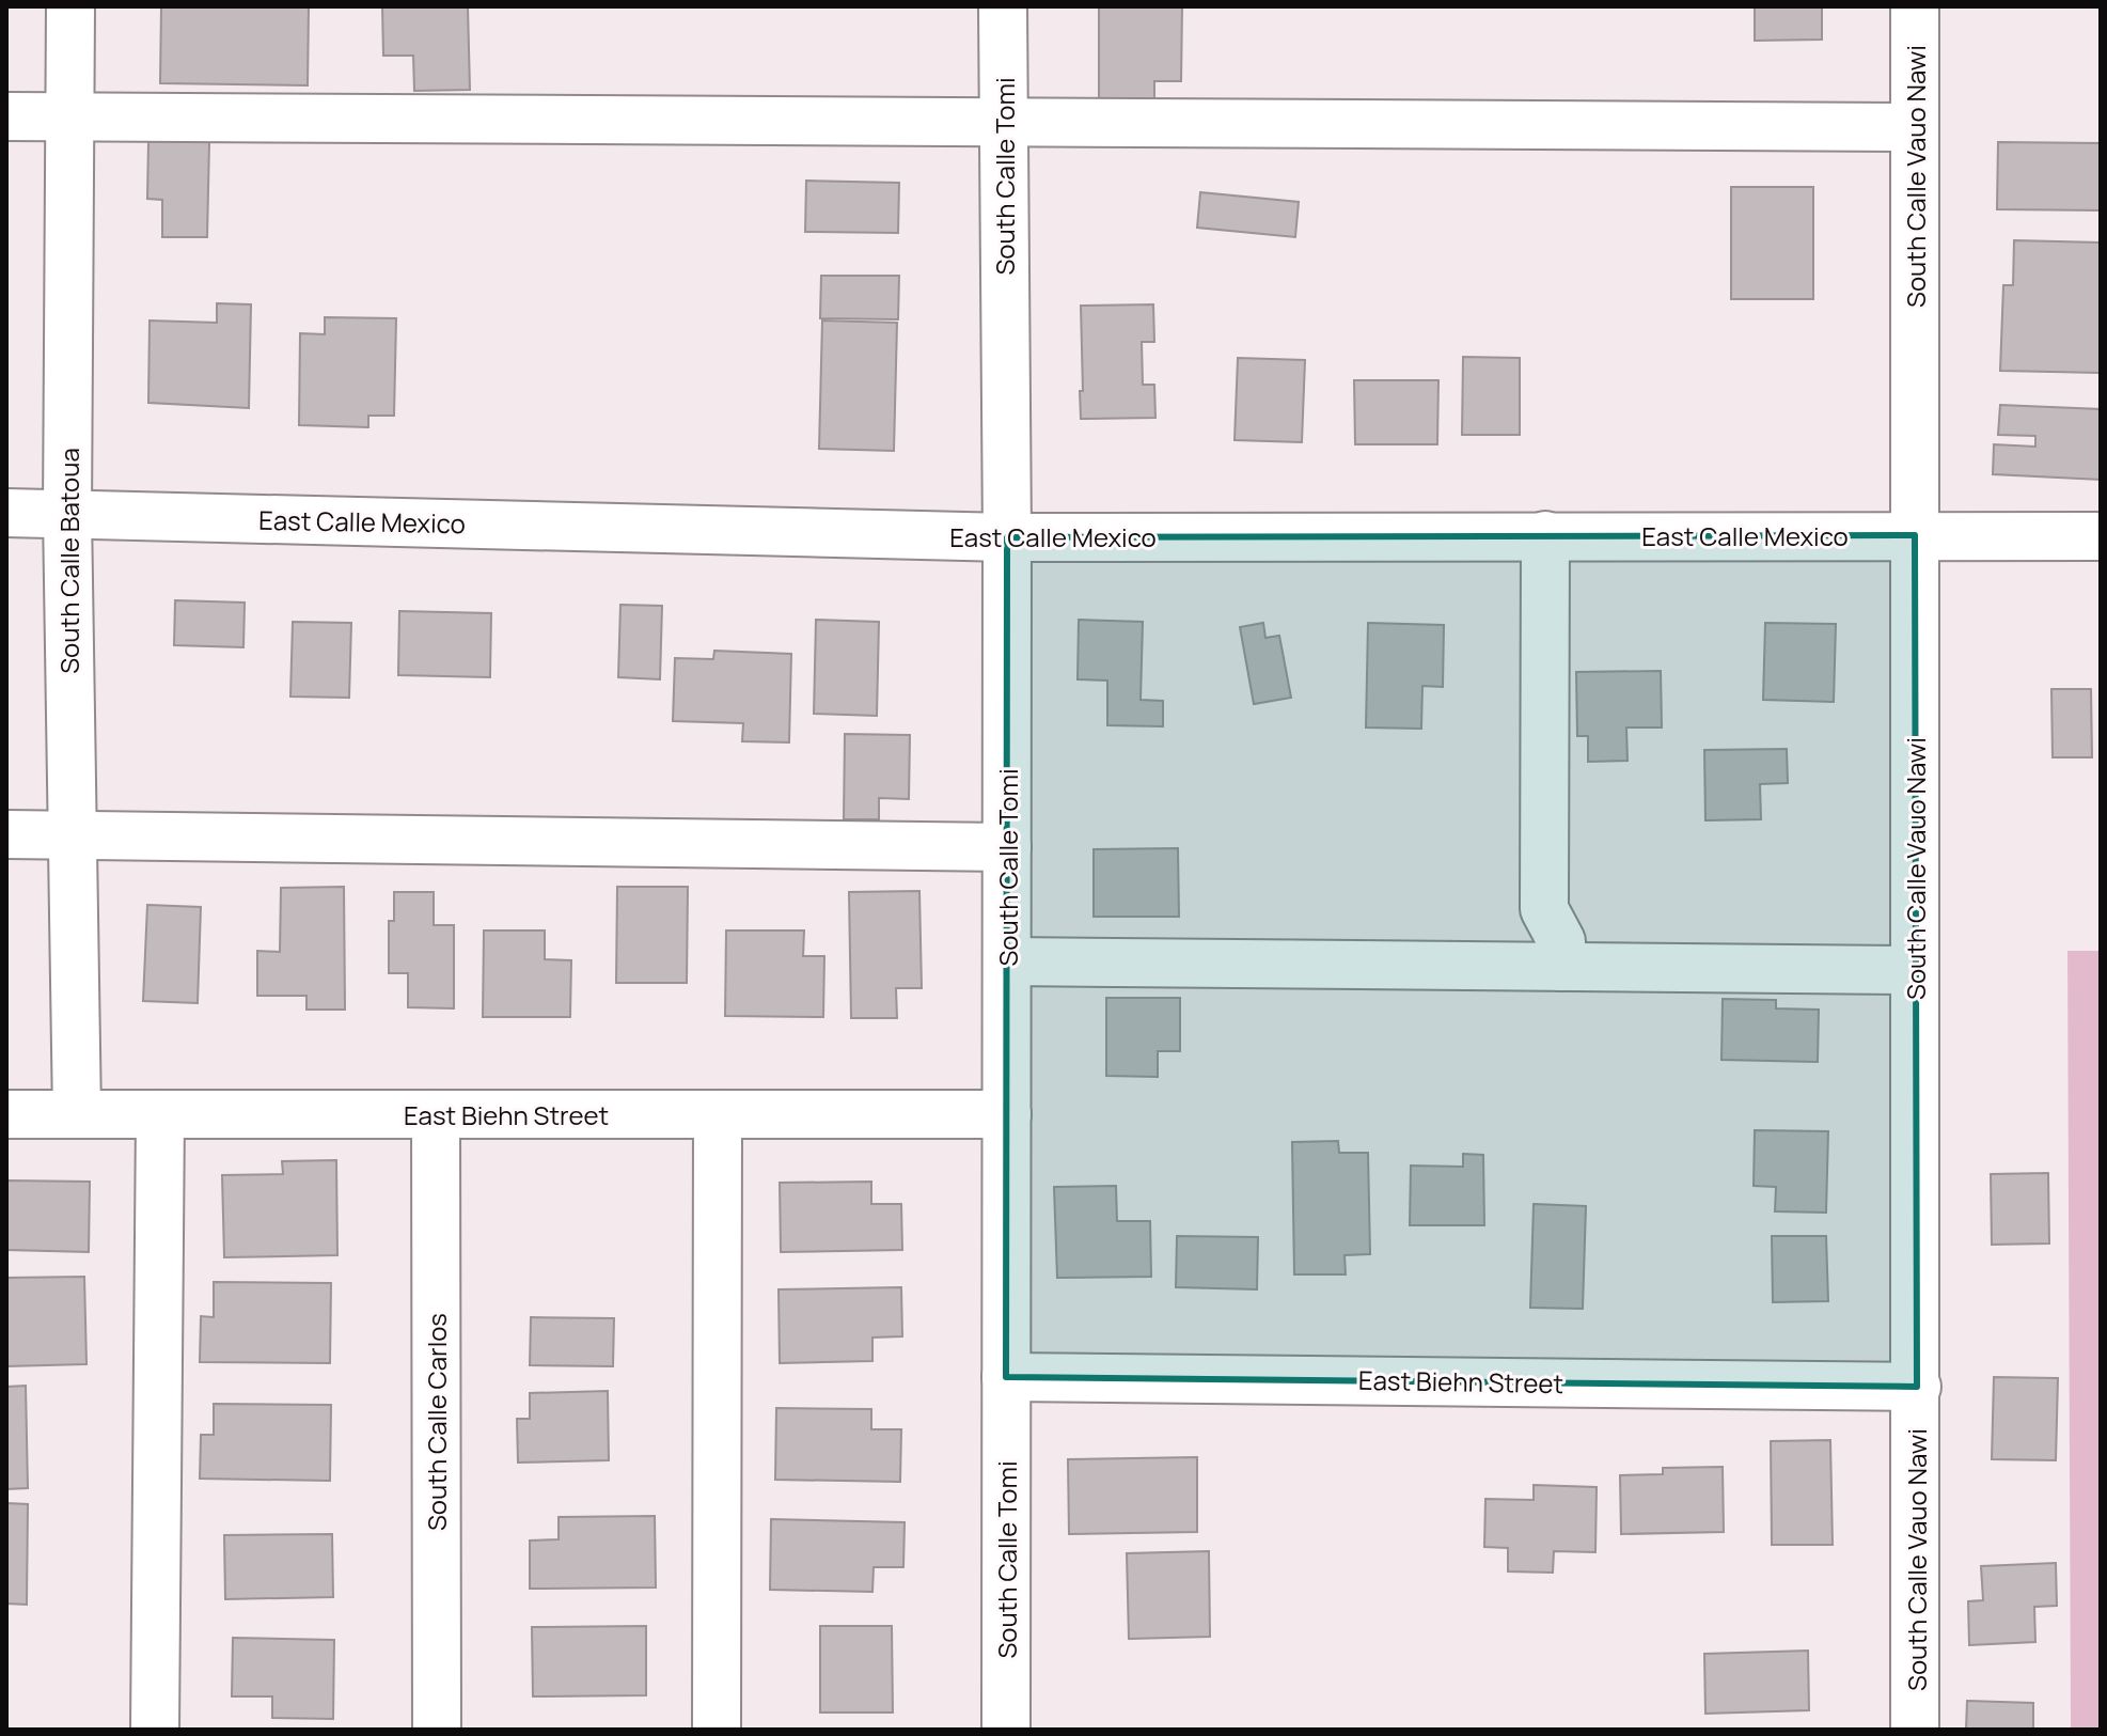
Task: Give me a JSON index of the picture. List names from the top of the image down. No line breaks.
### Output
{"streets":{"street":["South Calle Tomi","South Calle Vauo Nawi","East Calle Mexico","South Calle Batoua","East Biehn Street","South Calle Carlos"]},"crossings":[["South Calle Tomi","East Calle Mexico"],["South Calle Tomi","East Biehn Street"],["South Calle Vauo Nawi","East Calle Mexico"],["South Calle Vauo Nawi","East Biehn Street"],["East Calle Mexico","South Calle Batoua"],["South Calle Batoua","East Biehn Street"],["East Biehn Street","South Calle Carlos"]]}
